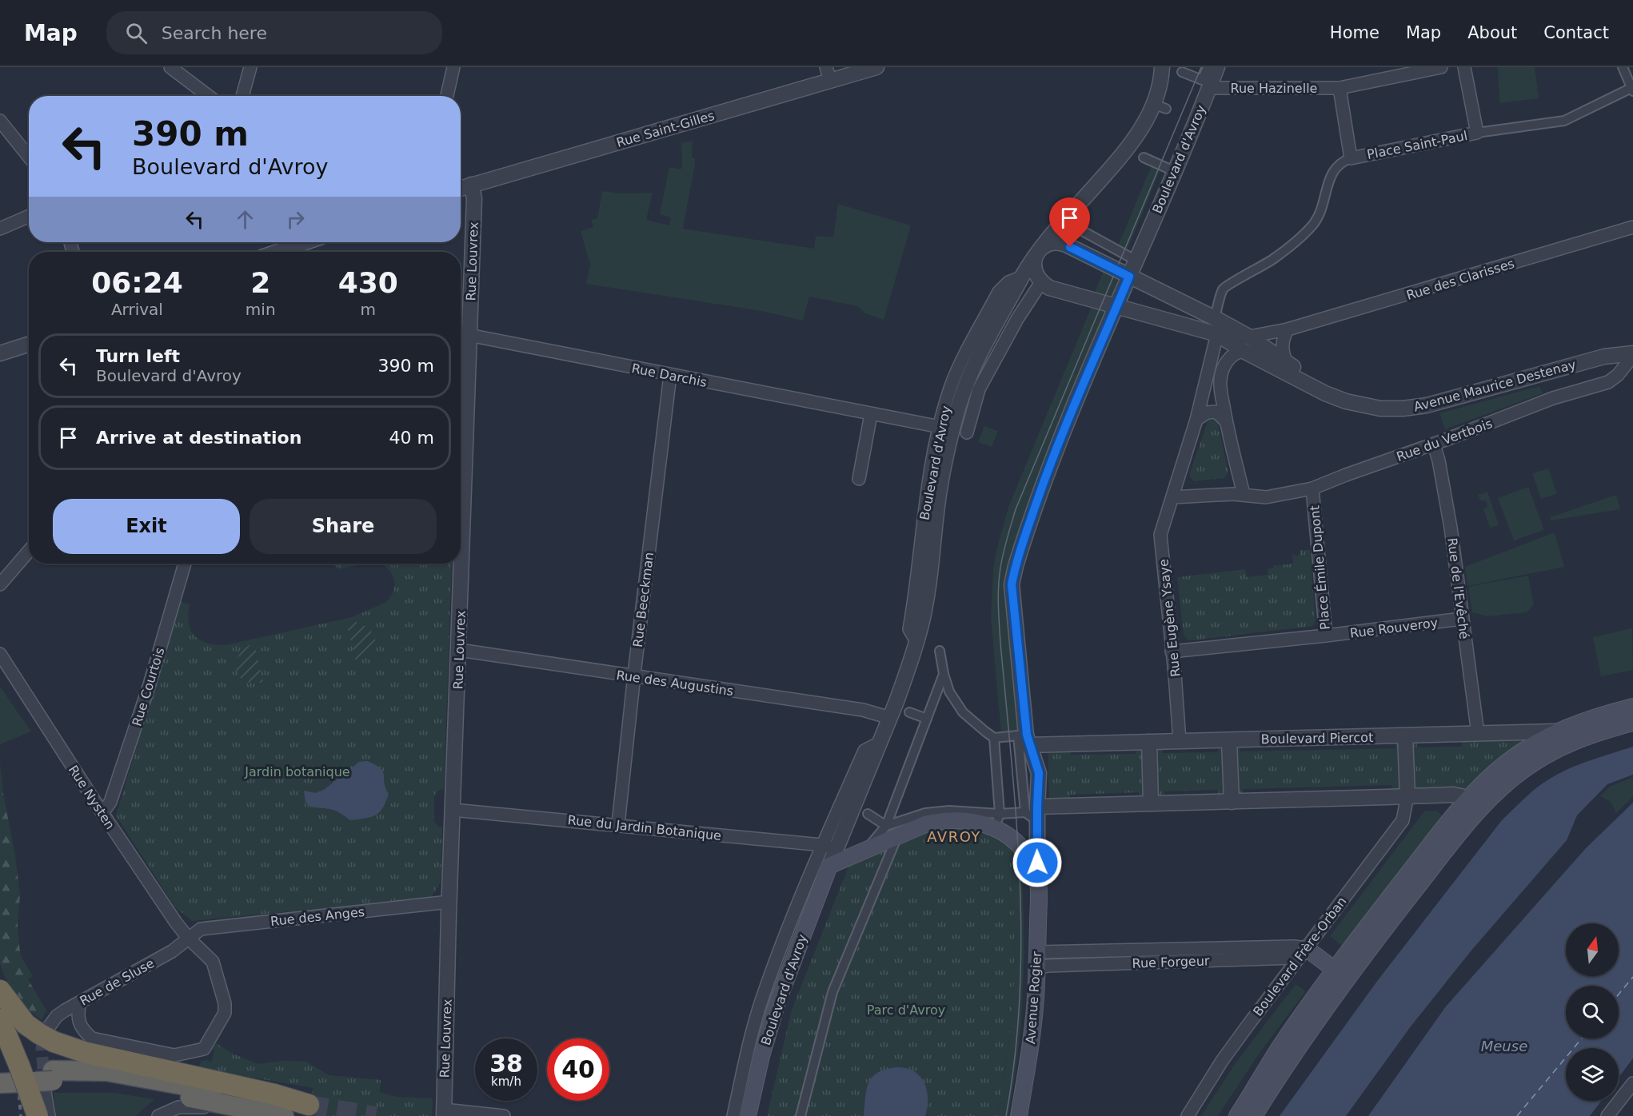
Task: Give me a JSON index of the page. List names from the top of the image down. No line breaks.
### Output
{"streets":{"main road":["Boulevard d'Avroy","Avenue Rogier"],"street":["Rue Hazinelle","Rue Saint-Gilles","Place Saint-Paul","Rue Louvrex","Rue des Clarisses","Rue Darchis","Avenue Maurice Destenay","Rue du Vertbois","Place Émile Dupont","Rue de l'Evêché","Rue Beeckman","Rue Eugène Ysaye","Rue Rouveroy","Rue des Augustins","Rue Courtois","Boulevard Piercot","Rue Nysten","Rue du Jardin Botanique","Rue des Anges","Boulevard Frère-Orban","Rue Forgeur","Rue de Sluse"]},"crossings":[["Rue Hazinelle","Place Saint-Paul"],["Rue Hazinelle","Boulevard d'Avroy"],["Rue Saint-Gilles","Rue Louvrex"],["Boulevard d'Avroy","Rue Darchis"],["Boulevard d'Avroy","Avenue Maurice Destenay"],["Boulevard d'Avroy","Rue des Augustins"],["Boulevard d'Avroy","Boulevard Piercot"],["Boulevard d'Avroy","Rue du Jardin Botanique"],["Boulevard d'Avroy","Avenue Rogier"],["Rue Louvrex","Rue Darchis"],["Rue Louvrex","Rue des Augustins"],["Rue Louvrex","Rue du Jardin Botanique"],["Rue Louvrex","Rue des Anges"],["Rue des Clarisses","Avenue Maurice Destenay"],["Rue des Clarisses","Rue Eugène Ysaye"],["Rue Darchis","Rue Beeckman"],["Avenue Maurice Destenay","Rue du Vertbois"],["Avenue Maurice Destenay","Rue Eugène Ysaye"],["Rue du Vertbois","Place Émile Dupont"],["Rue du Vertbois","Rue de l'Evêché"],["Rue du Vertbois","Rue Eugène Ysaye"],["Place Émile Dupont","Rue Eugène Ysaye"],["Place Émile Dupont","Rue Rouveroy"],["Rue de l'Evêché","Rue Rouveroy"],["Rue de l'Evêché","Boulevard Piercot"],["Rue Beeckman","Rue des Augustins"],["Rue Beeckman","Rue du Jardin Botanique"],["Rue Eugène Ysaye","Boulevard Piercot"],["Rue Courtois","Rue Nysten"],["Rue Nysten","Rue des Anges"],["Rue Nysten","Rue de Sluse"],["Rue des Anges","Rue de Sluse"],["Boulevard Frère-Orban","Rue Forgeur"],["Rue Forgeur","Avenue Rogier"]],"districts":["AVROY"],"water":["Meuse"],"parks":["Jardin botanique","Parc d'Avroy"],"north":"top","page":{"header":"Map","search":"Search here","nav":["Home","Map","About","Contact"],"turn":["390 m","Boulevard d'Avroy"],"eta":["06:24","Arrival","2","min","430","m"],"list":[{"name":"Turn left","note":"Boulevard d'Avroy","value":"390 m"},{"name":"Arrive at destination","value":"40 m"}],"buttons":["Exit","Share"],"speed":"38 km/h","limit":"40"}}
